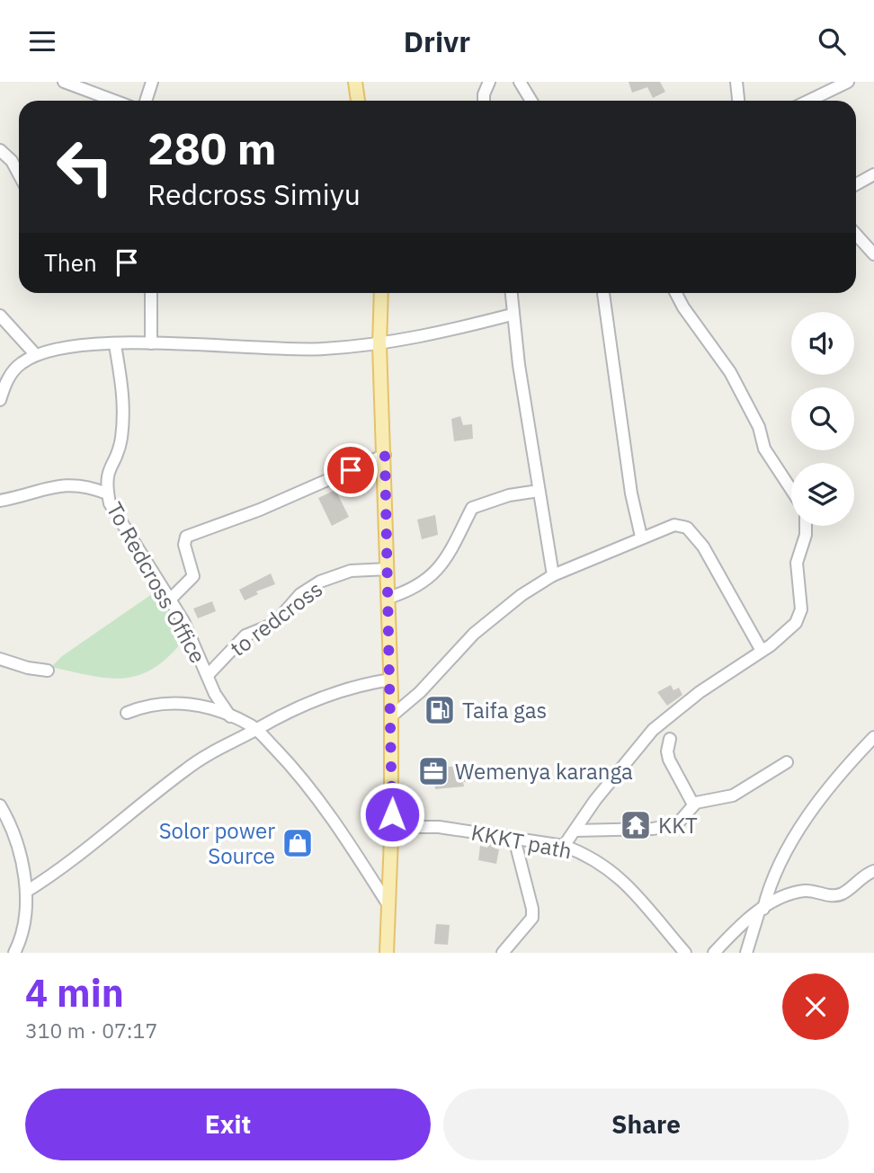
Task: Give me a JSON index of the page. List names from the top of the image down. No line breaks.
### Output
{"streets":{"street":["To Redcross Office","to redcross","KKKT path"]},"crossings":[["To Redcross Office","to redcross"]],"places":{"fuel station":["Taifa gas"],"office":["Wemenya karanga"],"temple":["KKT"],"shop":["Solor power Source"]},"page":{"header":"Drivr","turn":["280 m","Redcross Simiyu"],"then":"Then","heading":["4 min","310 m · 07:17"],"buttons":["Exit","Share"]}}
